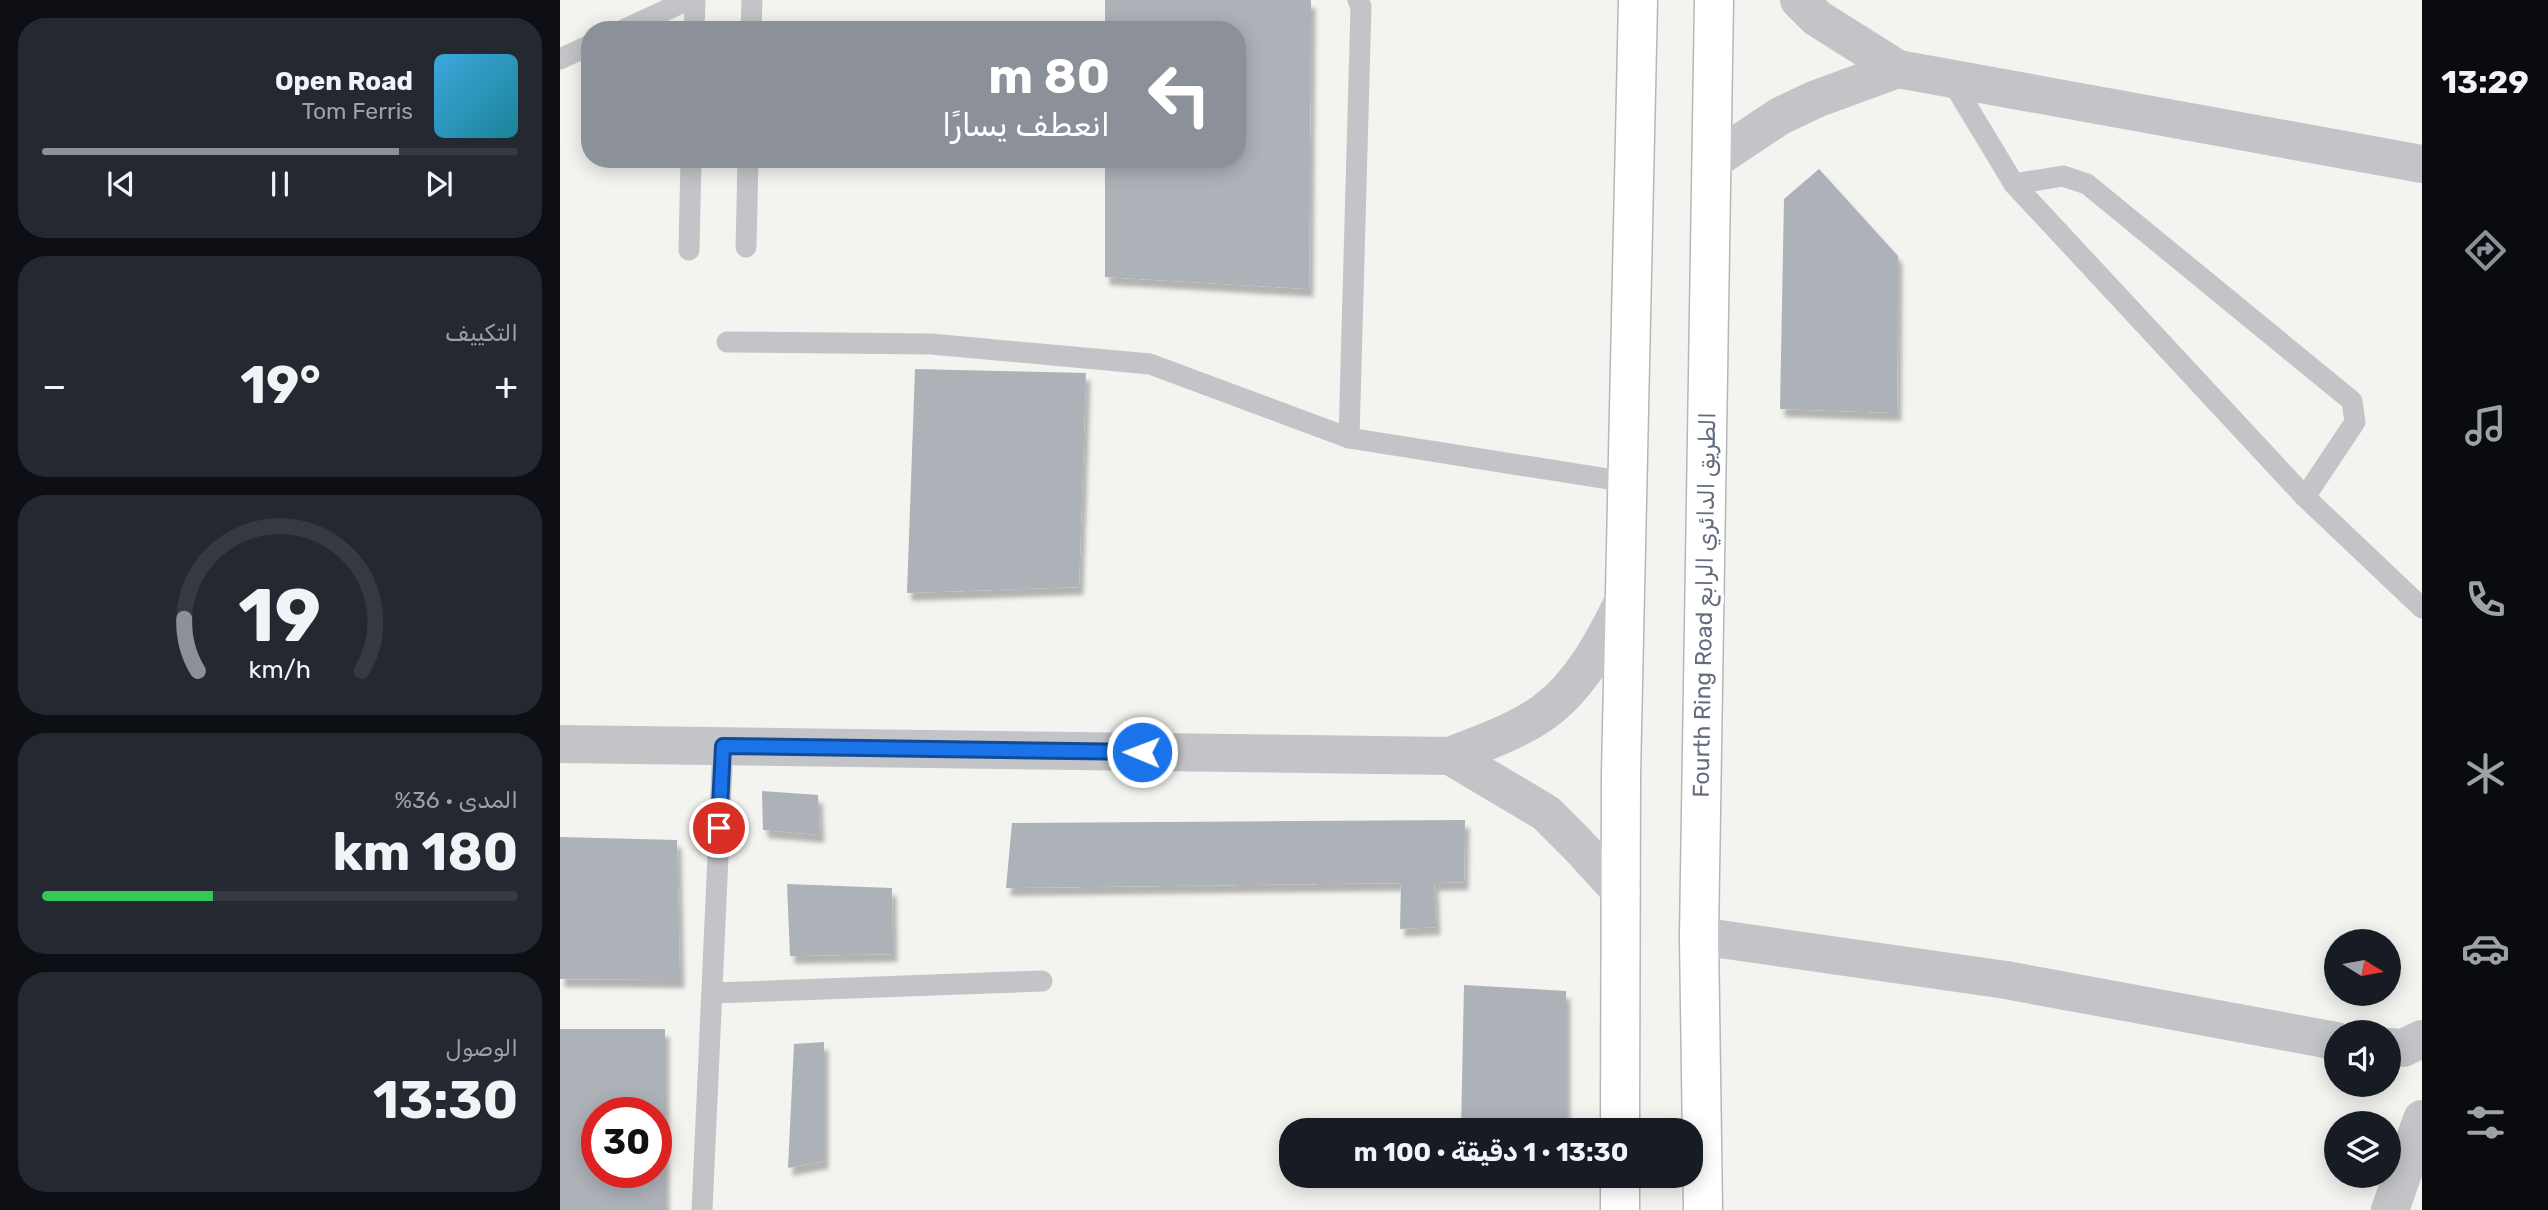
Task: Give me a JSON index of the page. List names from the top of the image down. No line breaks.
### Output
{"streets":{"main road":["Fourth Ring Road الطريق الدائري الرابع"]},"north":"right","page":{"tabs":"13:29","turn":["80 m","انعطف يسارًا"],"song":["Open Road","Tom Ferris"],"tile":["التكييف",["المدى · 36%","180 km"],["الوصول","13:30"]],"heat":["−","19°","+"],"limit":"30","trip":"13:30 · 1 دقيقة · 100 m","gauge":["19","km/h"]}}
